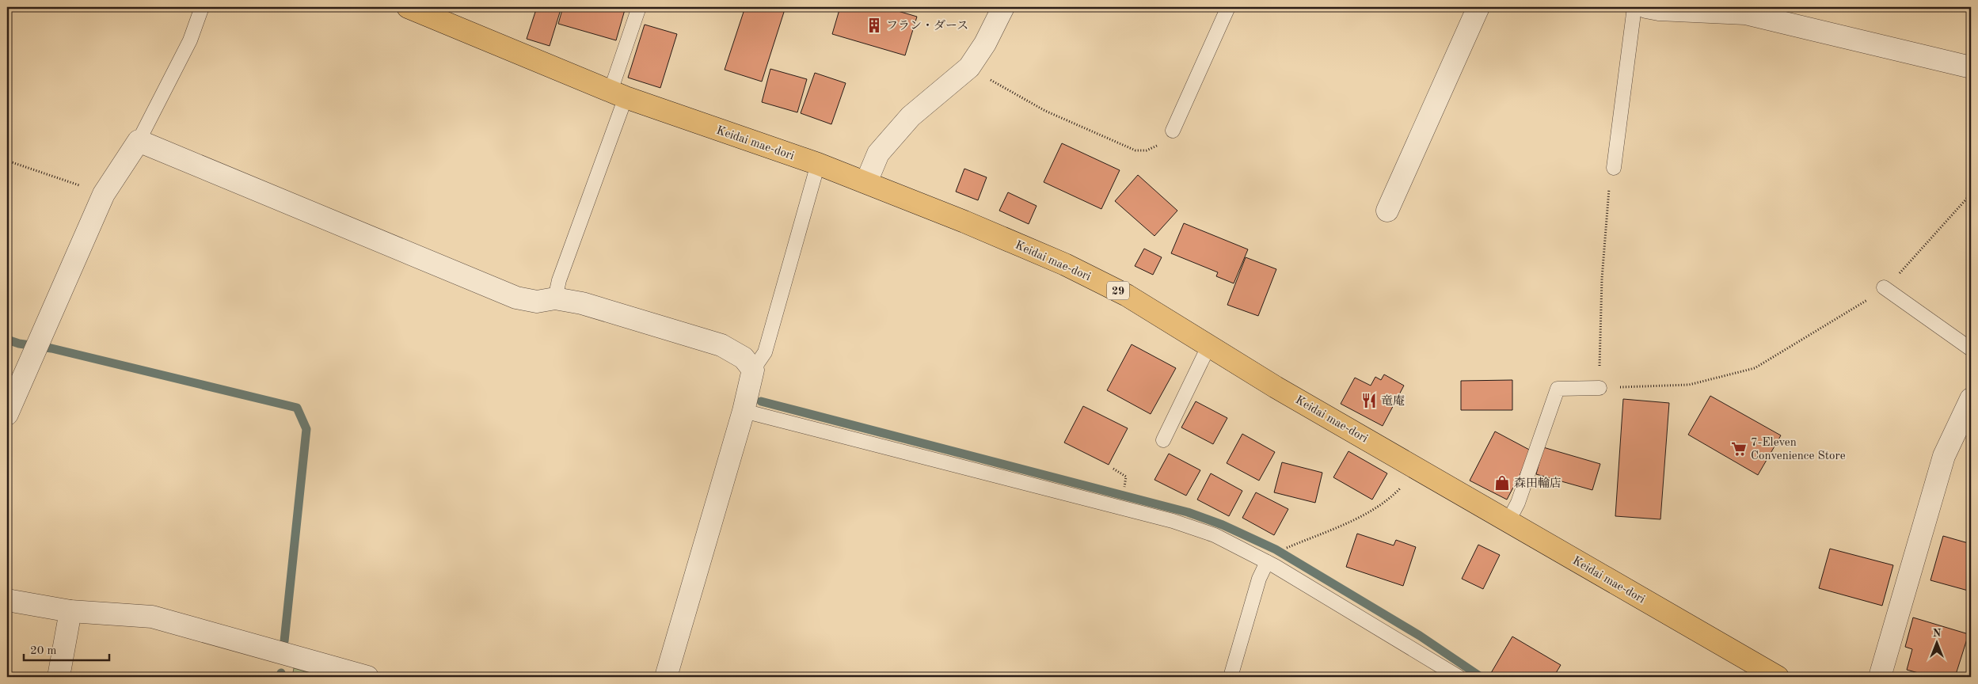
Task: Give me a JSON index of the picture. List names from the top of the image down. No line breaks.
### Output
{"streets":{"main road":["Keidai mae-dori","29"]},"places":{"building":["フラン・ダース"],"restaurant":["竜庵"],"supermarket":["7-Eleven Convenience Store"],"shop":["森田輪店"]},"scale_bar":"20 m","north":"top"}
